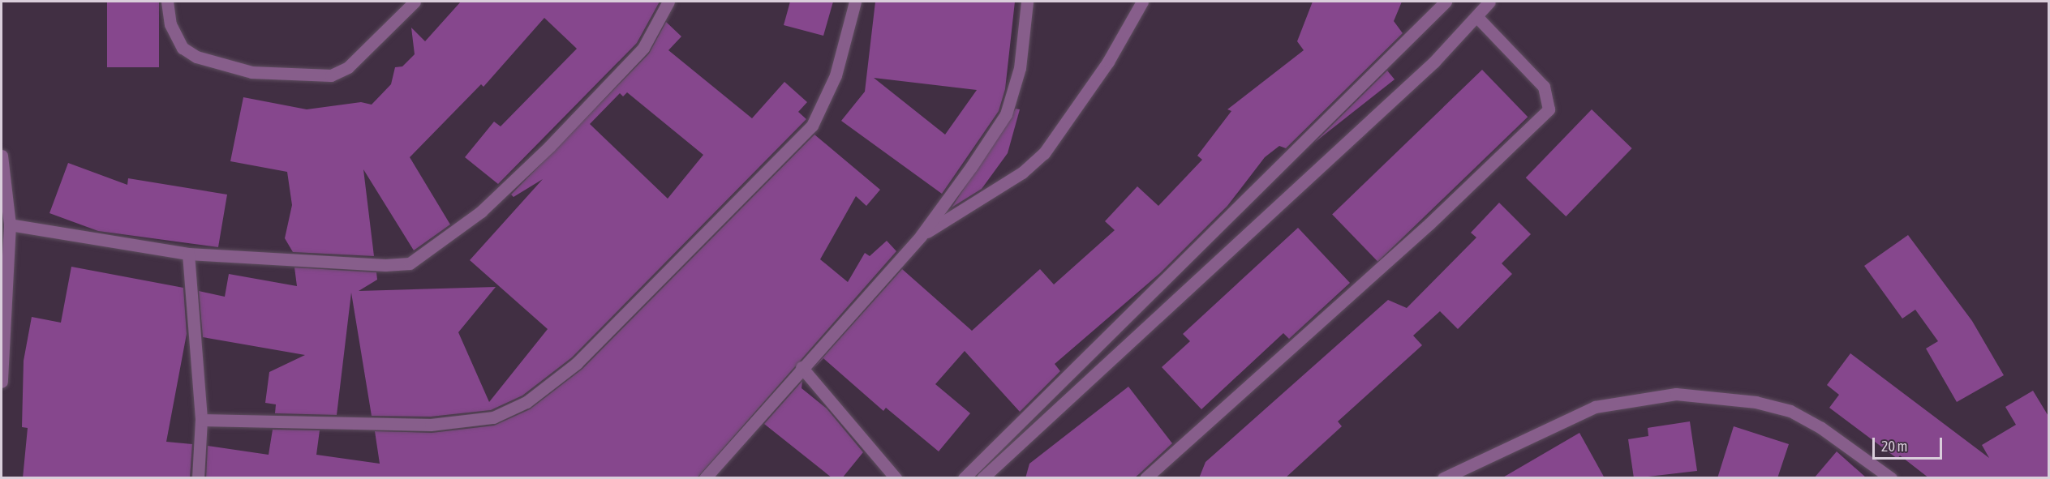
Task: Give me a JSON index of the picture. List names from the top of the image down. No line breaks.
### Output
{"scale_bar":"20 m"}
